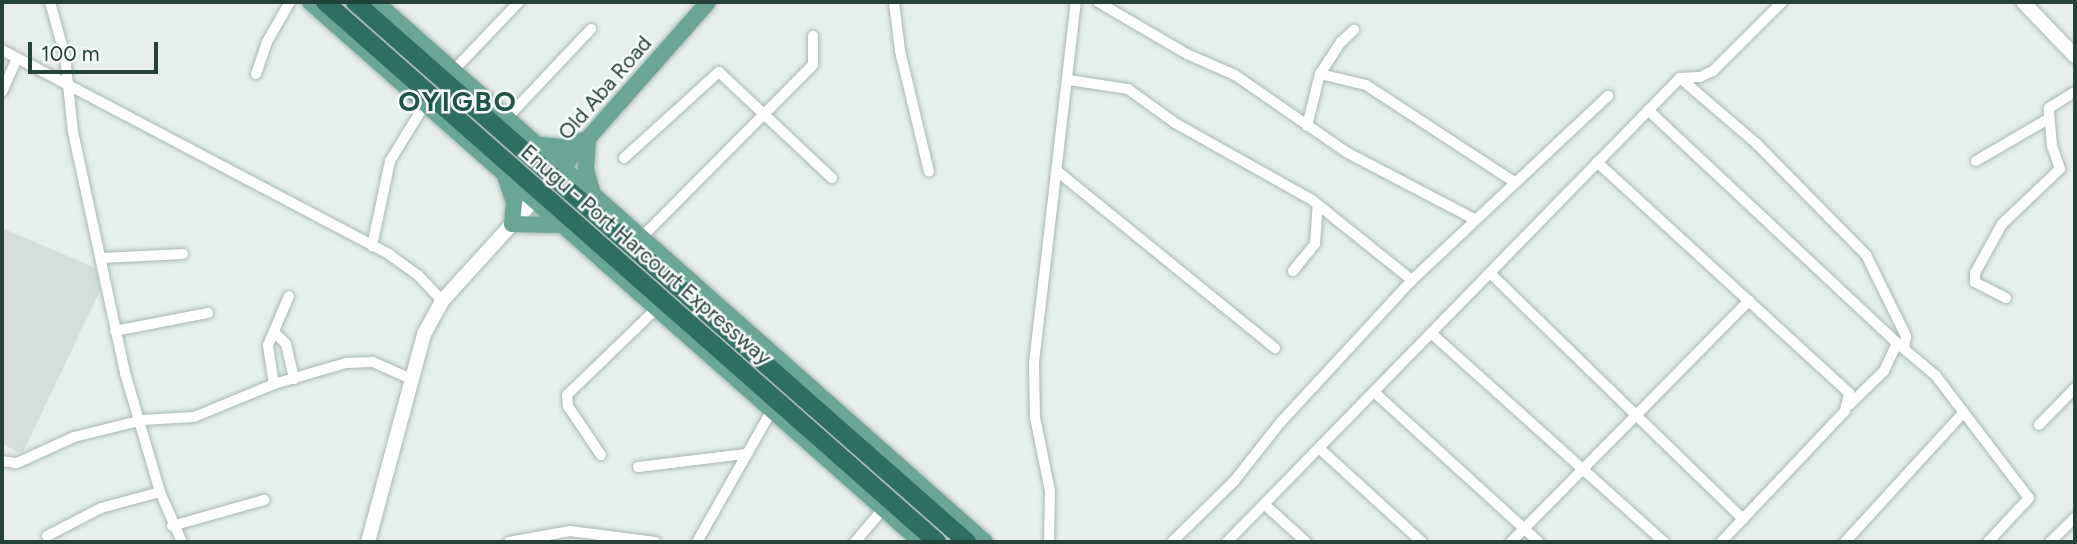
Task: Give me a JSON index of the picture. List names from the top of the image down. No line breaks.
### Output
{"streets":{"highway":["Enugu - Port Harcourt Expressway"],"main road":["Old Aba Road"]},"crossings":[["Old Aba Road","Enugu - Port Harcourt Expressway"]],"districts":["OYIGBO"],"scale_bar":"100 m"}
